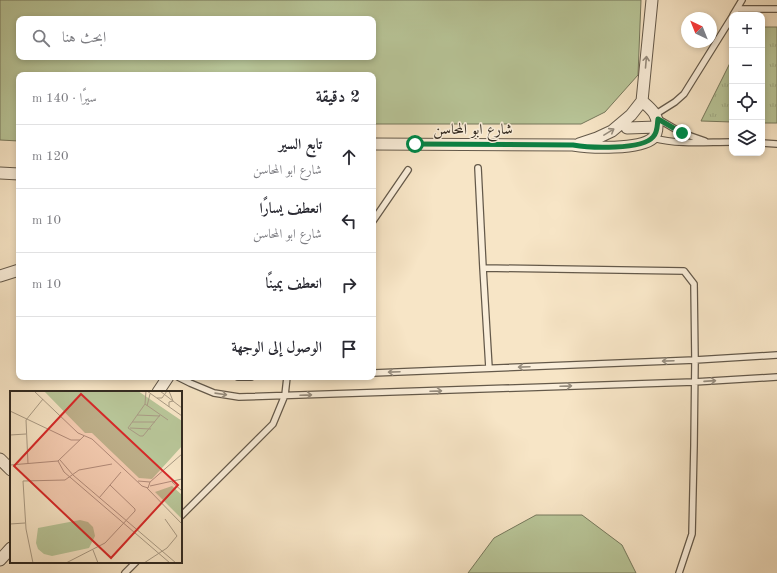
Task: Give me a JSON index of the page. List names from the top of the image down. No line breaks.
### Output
{"streets":{"street":["شارع ابو المحاسن"]},"north":"top left","page":{"map_buttons":["+","−"],"search":"ابحث هنا","heading":["2 دقيقة","سيرًا · 140 m"],"list":[["تابع السير","شارع ابو المحاسن","120 m"],["انعطف يسارًا","شارع ابو المحاسن","10 m"],["انعطف يمينًا","10 m"],"الوصول إلى الوجهة"]}}
